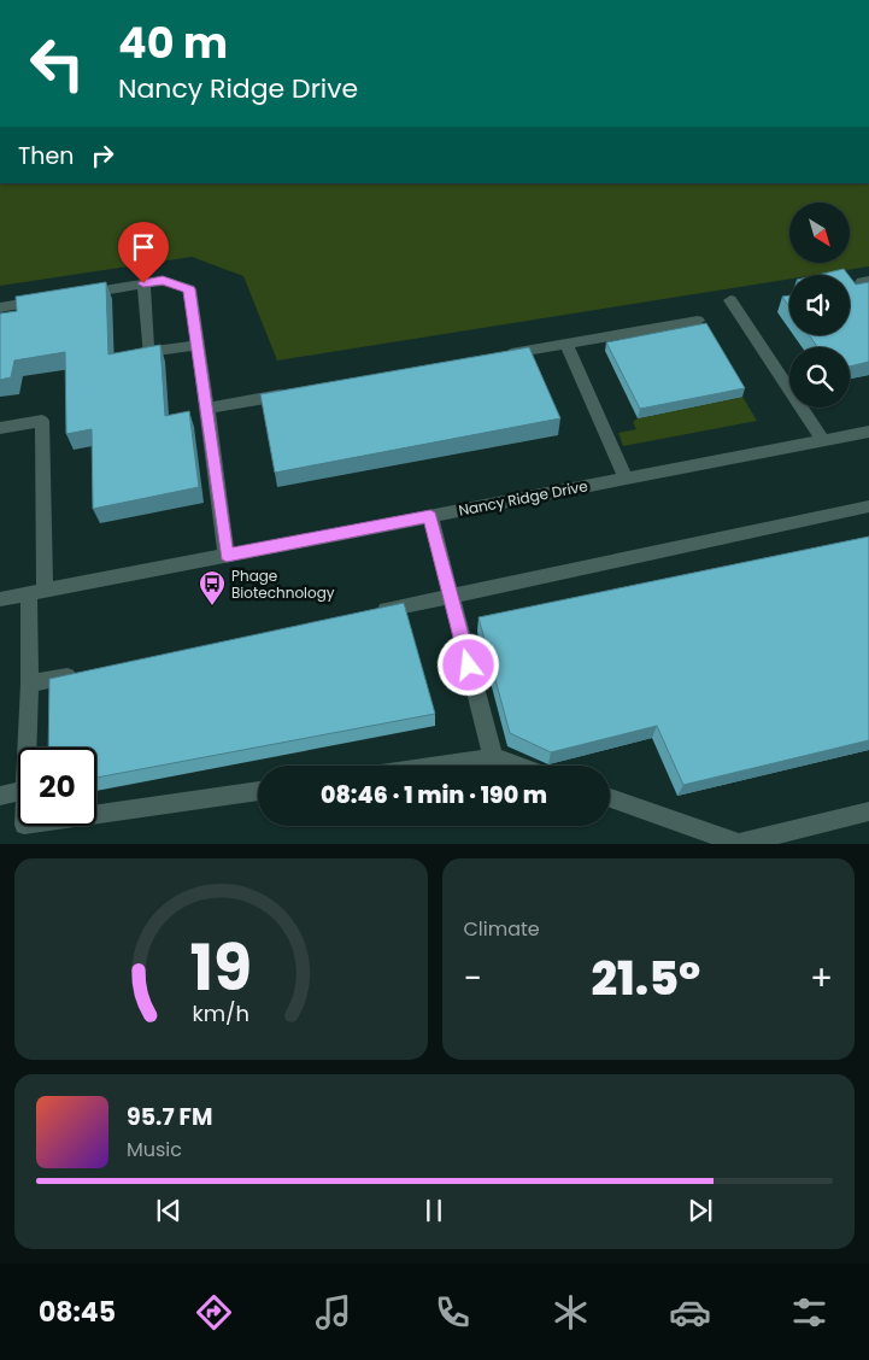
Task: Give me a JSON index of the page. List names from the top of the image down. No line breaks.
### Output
{"streets":{"street":["Nancy Ridge Drive"]},"places":{"bus stop":["Phage Biotechnology"]},"north":"bottom right","page":{"turn":["40 m","Nancy Ridge Drive"],"then":"Then","limit":"20","trip":"08:46 · 1 min · 190 m","tile":"Climate","heat":["−","21.5°","+"],"song":["95.7 FM","Music"],"tabs":"08:45","gauge":["19","km/h"]}}
